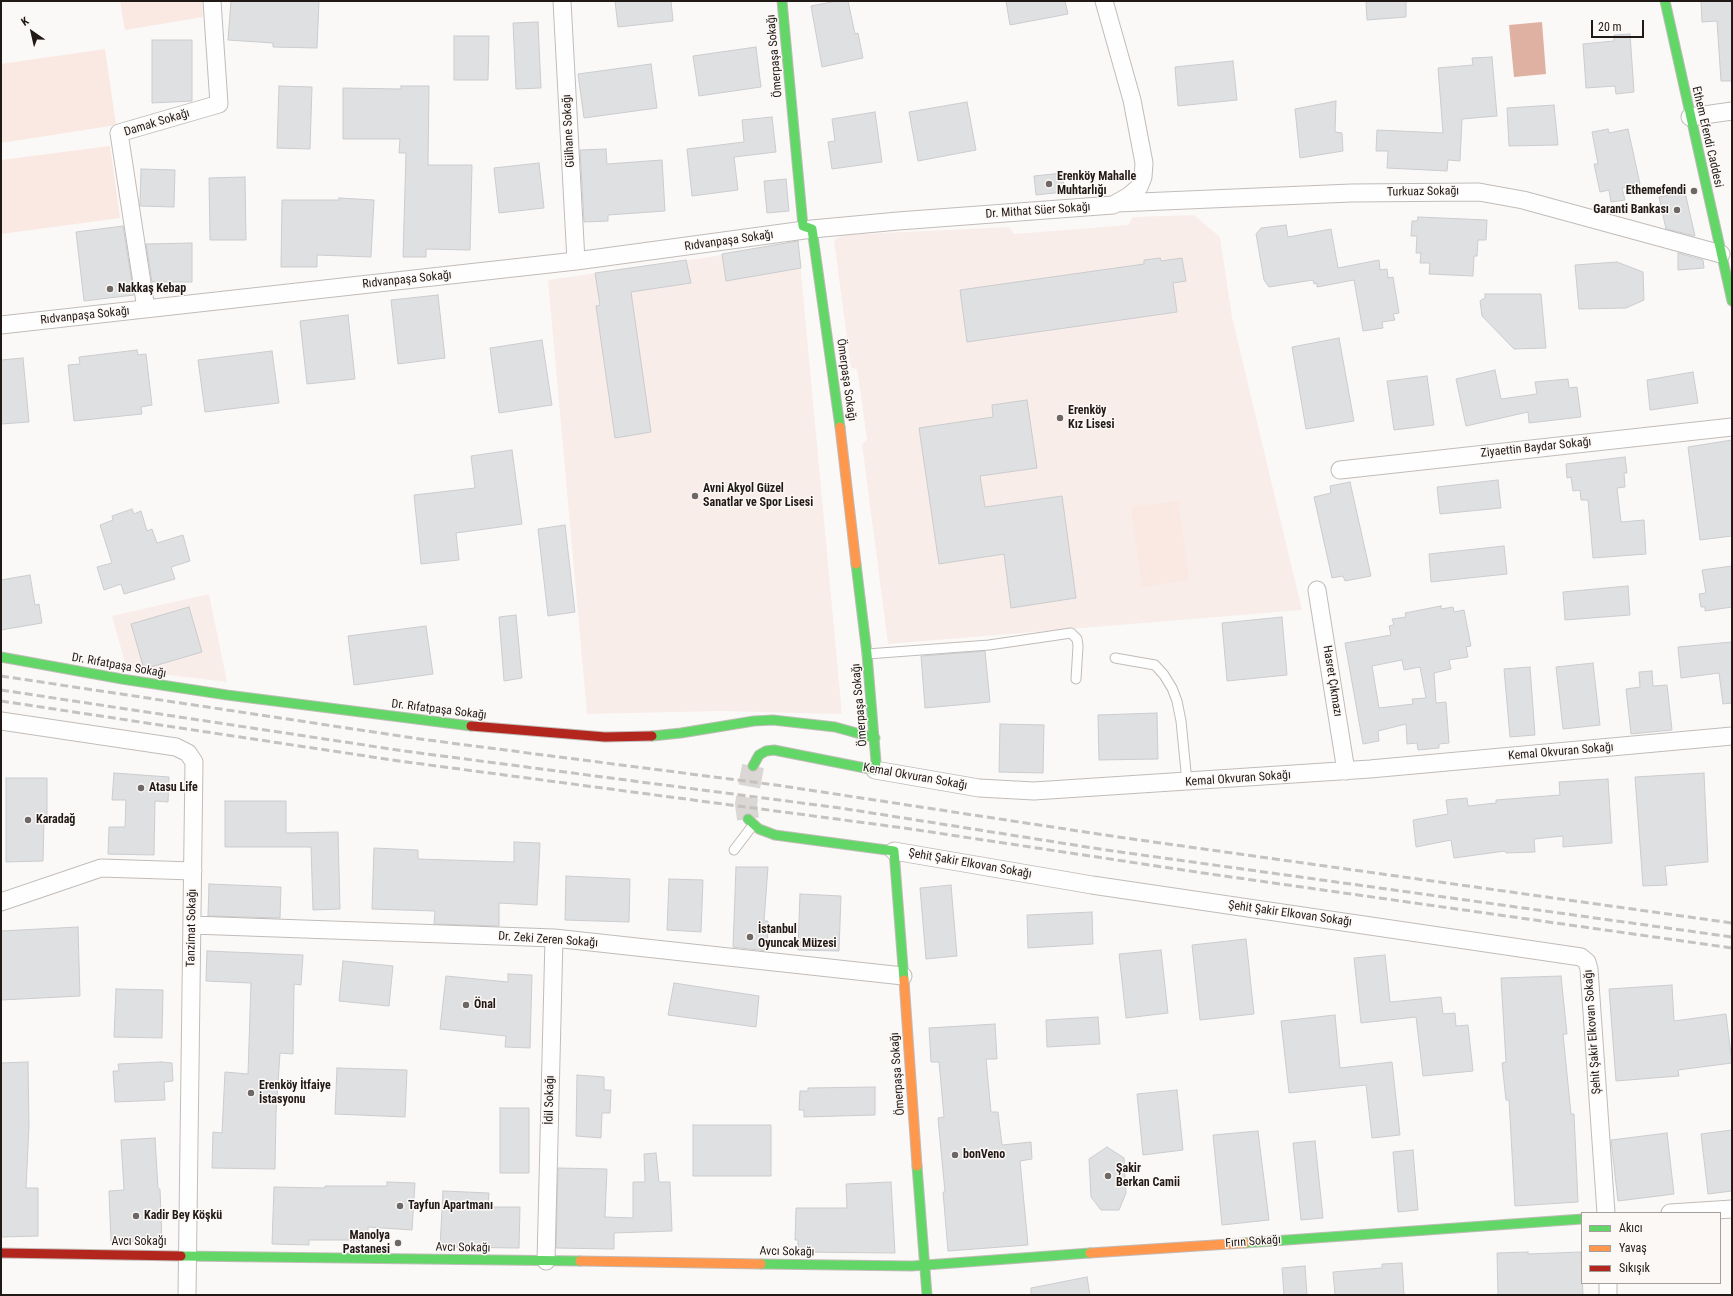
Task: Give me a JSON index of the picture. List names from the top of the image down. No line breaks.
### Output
{"streets":{"street":["Ömerpaşa Sokağı","Damak Sokağı","Gülhane Sokağı","Ethem Efendi Caddesi","Turkuaz Sokağı","Dr. Mithat Süer Sokağı","Rıdvanpaşa Sokağı","Ziyaettin Baydar Sokağı","Dr. Rıfatpaşa Sokağı","Hasret Çıkmazı","Kemal Okvuran Sokağı","Şehit Şakir Elkovan Sokağı","Tanzimat Sokağı","Dr. Zeki Zeren Sokağı","İdil Sokağı","Avcı Sokağı","Fırın Sokağı"]},"crossings":[["Ömerpaşa Sokağı","Dr. Mithat Süer Sokağı"],["Ömerpaşa Sokağı","Rıdvanpaşa Sokağı"],["Ömerpaşa Sokağı","Dr. Rıfatpaşa Sokağı"],["Ömerpaşa Sokağı","Kemal Okvuran Sokağı"],["Ömerpaşa Sokağı","Şehit Şakir Elkovan Sokağı"],["Ömerpaşa Sokağı","Dr. Zeki Zeren Sokağı"],["Ömerpaşa Sokağı","Avcı Sokağı"],["Ömerpaşa Sokağı","Fırın Sokağı"],["Damak Sokağı","Rıdvanpaşa Sokağı"],["Gülhane Sokağı","Rıdvanpaşa Sokağı"],["Ethem Efendi Caddesi","Turkuaz Sokağı"],["Turkuaz Sokağı","Dr. Mithat Süer Sokağı"],["Dr. Mithat Süer Sokağı","Rıdvanpaşa Sokağı"],["Hasret Çıkmazı","Kemal Okvuran Sokağı"],["Tanzimat Sokağı","Dr. Zeki Zeren Sokağı"],["Tanzimat Sokağı","Avcı Sokağı"],["Dr. Zeki Zeren Sokağı","İdil Sokağı"],["İdil Sokağı","Avcı Sokağı"],["Avcı Sokağı","Fırın Sokağı"]],"places":["Erenköy Mahalle Muhtarlığı","Ethemefendi","Garanti Bankası","Nakkaş Kebap","Erenköy Kız Lisesi","Avni Akyol Güzel Sanatlar ve Spor Lisesi","Atasu Life","Karadağ","İstanbul Oyuncak Müzesi","Önal","Erenköy İtfaiye İstasyonu","bonVeno","Şakir Berkan Camii","Tayfun Apartmanı","Kadir Bey Köşkü","Manolya Pastanesi"],"legend":["Akıcı","Yavaş","Sıkışık"],"scale_bar":"20 m","north":"top left"}
